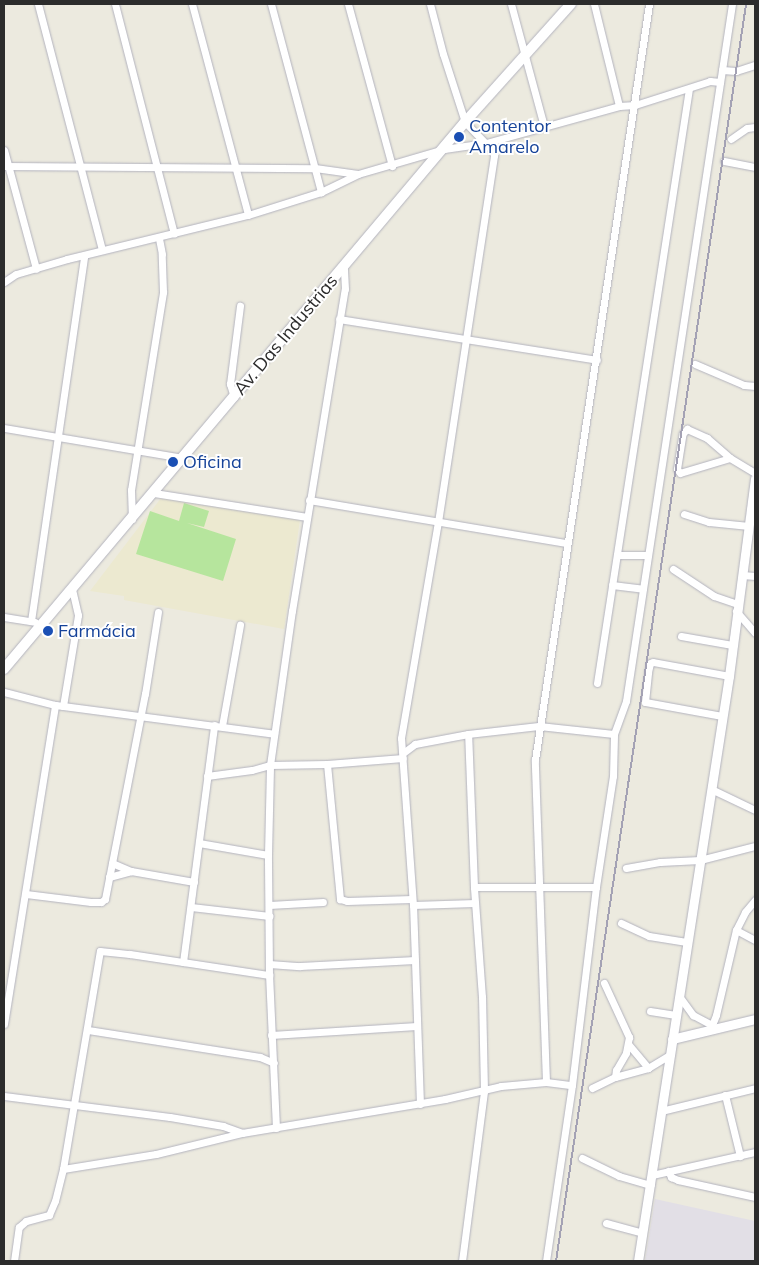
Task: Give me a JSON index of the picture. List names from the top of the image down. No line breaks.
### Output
{"streets":{"main road":["Av. Das Industrias"]},"places":["Contentor Amarelo","Oficina","Farmácia"]}
